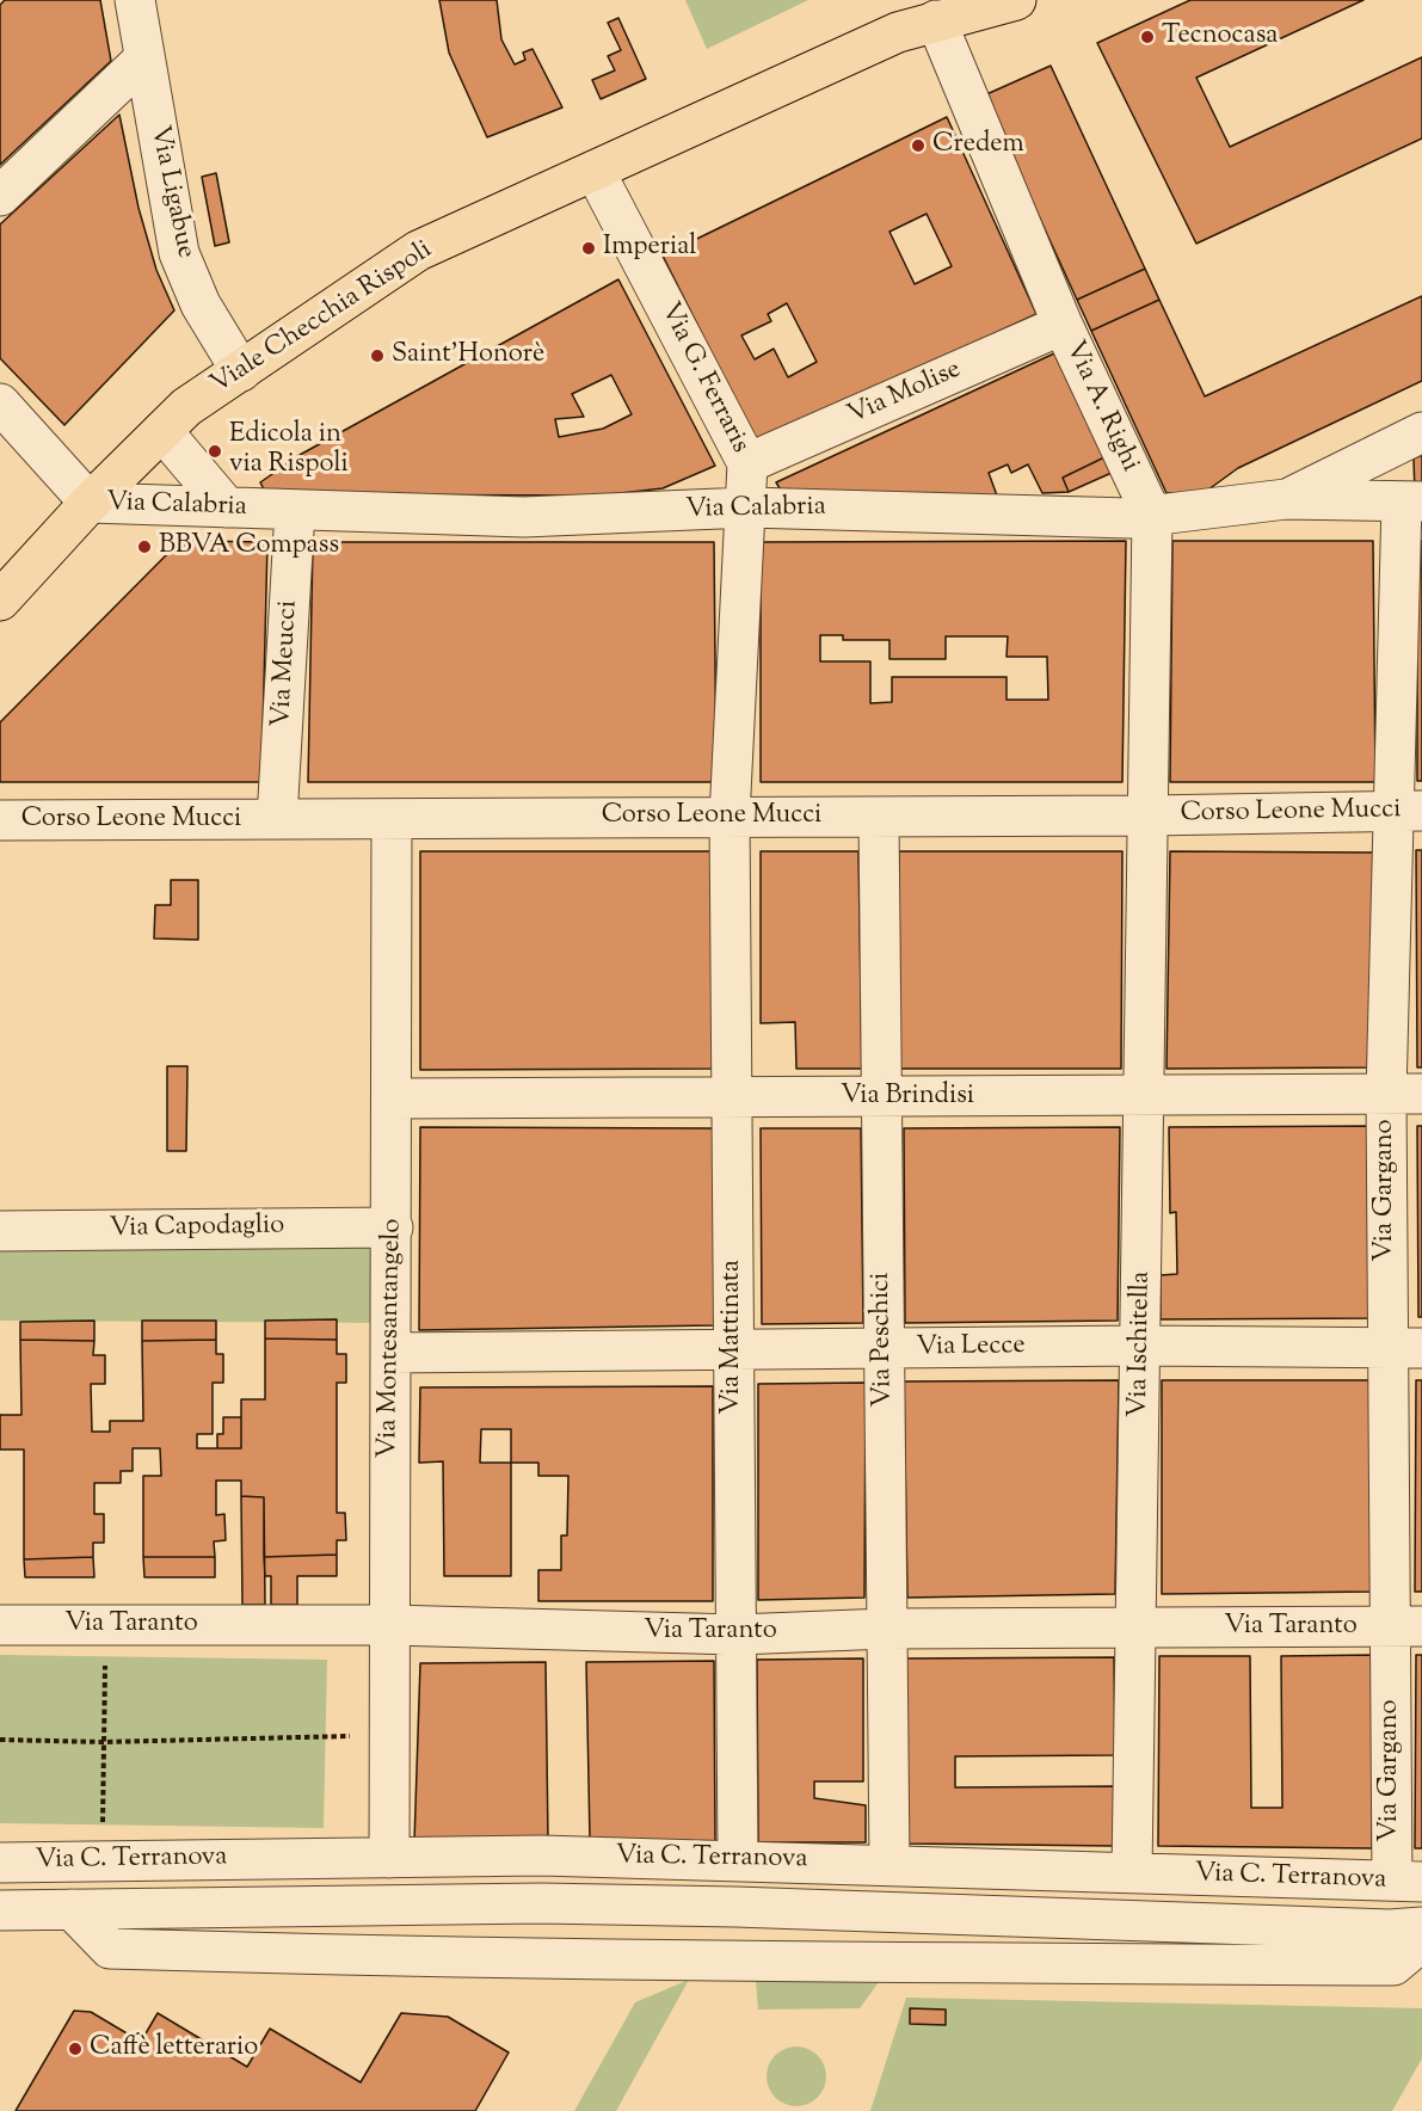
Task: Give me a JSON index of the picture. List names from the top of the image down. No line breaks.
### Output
{"streets":{"main road":["Viale Checchia Rispoli"],"street":["Via Ligabue","Via G. Ferraris","Via Molise","Via A. Righi","Via Calabria","Via Meucci","Corso Leone Mucci","Via Brindisi","Via Gargano","Via Capodaglio","Via Mattinata","Via Montesantangelo","Via Peschici","Via Ischitella","Via Lecce","Via Taranto","Via C. Terranova"]},"crossings":[["Via Ligabue","Viale Checchia Rispoli"],["Viale Checchia Rispoli","Via G. Ferraris"],["Viale Checchia Rispoli","Via A. Righi"],["Viale Checchia Rispoli","Via Calabria"],["Via G. Ferraris","Via Molise"],["Via G. Ferraris","Via Calabria"],["Via G. Ferraris","Corso Leone Mucci"],["Via G. Ferraris","Via Mattinata"],["Via Molise","Via A. Righi"],["Via A. Righi","Via Calabria"],["Via A. Righi","Corso Leone Mucci"],["Via A. Righi","Via Ischitella"],["Via Calabria","Via Meucci"],["Via Calabria","Via Gargano"],["Via Meucci","Corso Leone Mucci"],["Corso Leone Mucci","Via Gargano"],["Corso Leone Mucci","Via Mattinata"],["Corso Leone Mucci","Via Montesantangelo"],["Corso Leone Mucci","Via Peschici"],["Corso Leone Mucci","Via Ischitella"],["Via Brindisi","Via Gargano"],["Via Brindisi","Via Mattinata"],["Via Brindisi","Via Montesantangelo"],["Via Brindisi","Via Peschici"],["Via Brindisi","Via Ischitella"],["Via Gargano","Via Lecce"],["Via Gargano","Via Taranto"],["Via Gargano","Via C. Terranova"],["Via Capodaglio","Via Montesantangelo"],["Via Mattinata","Via Lecce"],["Via Mattinata","Via Taranto"],["Via Mattinata","Via C. Terranova"],["Via Montesantangelo","Via Lecce"],["Via Montesantangelo","Via Taranto"],["Via Montesantangelo","Via C. Terranova"],["Via Peschici","Via Lecce"],["Via Peschici","Via Taranto"],["Via Peschici","Via C. Terranova"],["Via Ischitella","Via Lecce"],["Via Ischitella","Via Taranto"],["Via Ischitella","Via C. Terranova"]],"places":["Tecnocasa","Credem","Imperial","Saint'Honorè","Edicola in via Rispoli","BBVA Compass","Caffè letterario"]}
